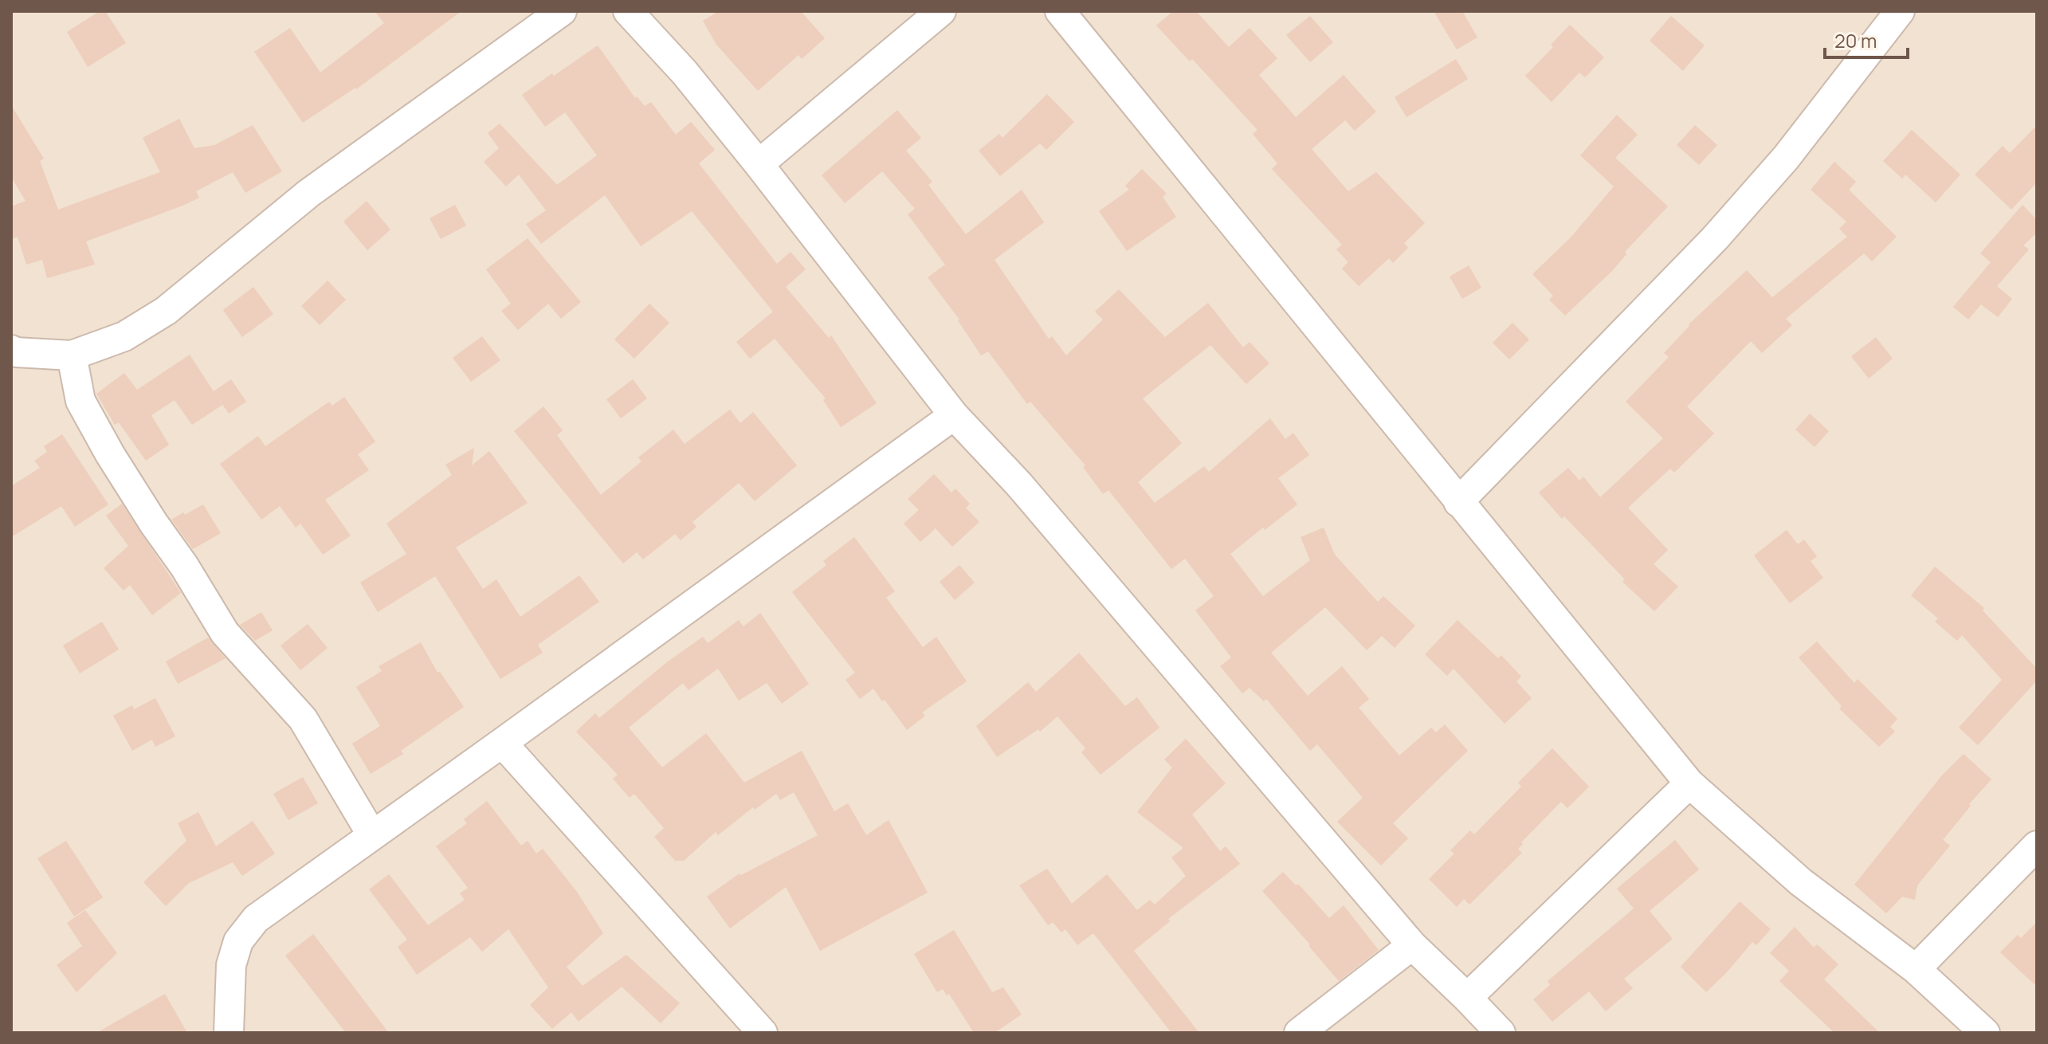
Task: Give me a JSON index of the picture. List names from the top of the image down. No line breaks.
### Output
{"scale_bar":"20 m"}
